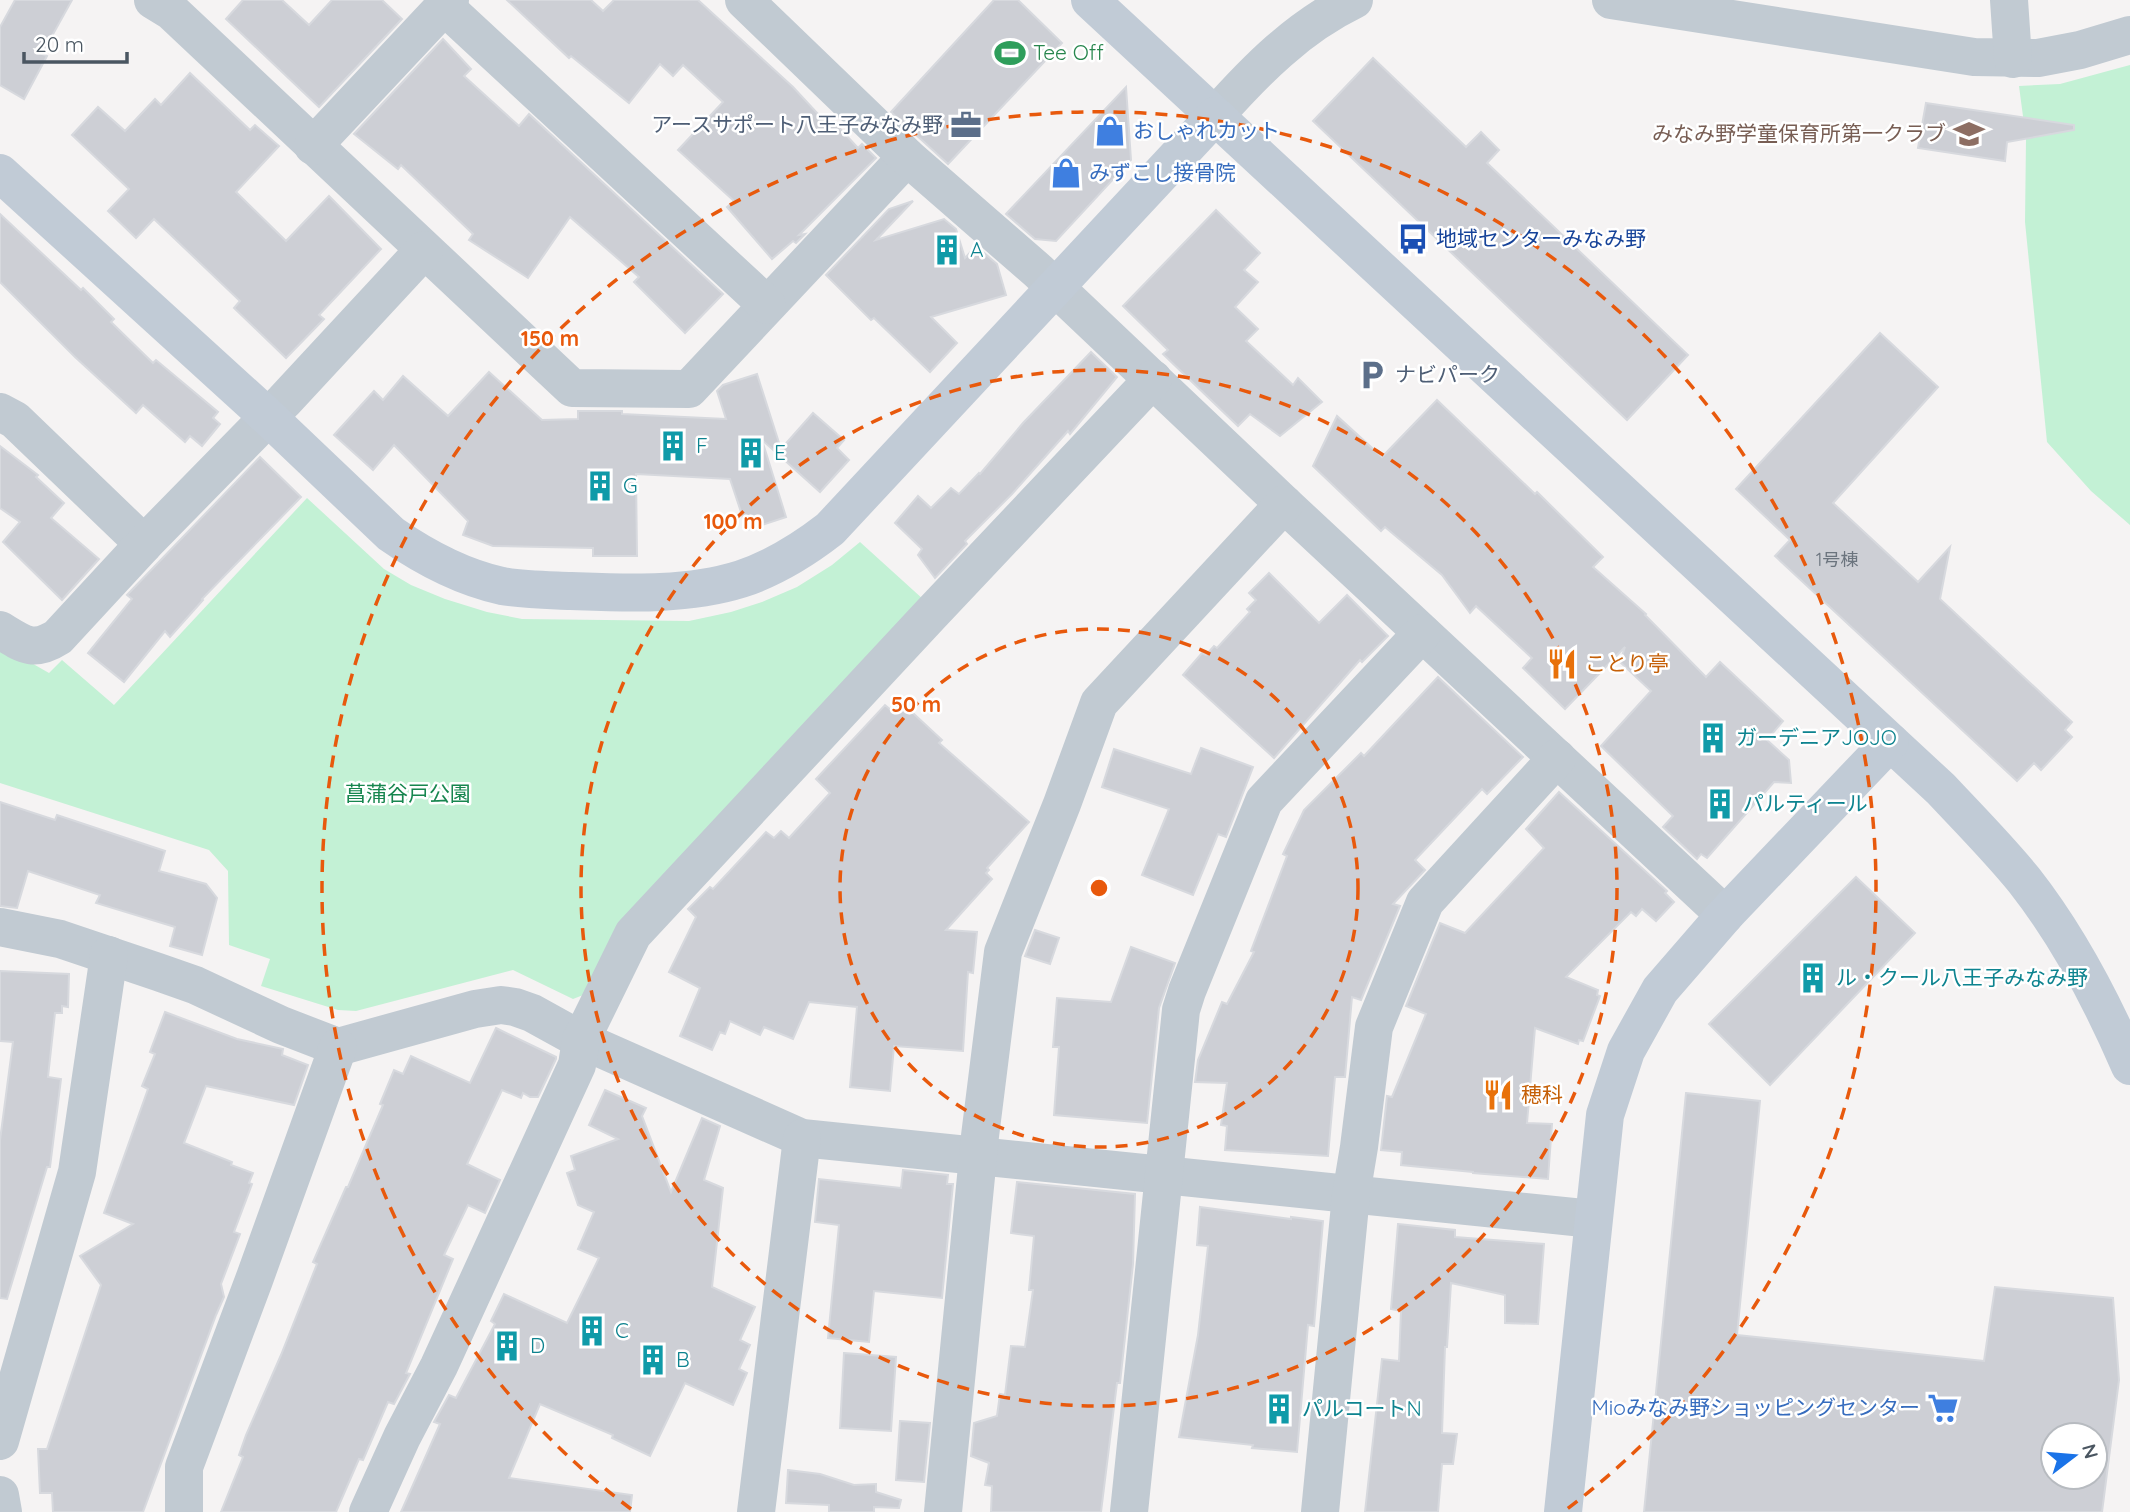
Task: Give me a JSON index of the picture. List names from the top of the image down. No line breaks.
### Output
{"parks":["菖蒲谷戸公園"],"places":{"sports":["Tee Off"],"office":["アースサポート八王子みなみ野"],"shop":["おしゃれカット","みずこし接骨院"],"school or university":["みなみ野学童保育所第一クラブ"],"bus stop":["地域センターみなみ野"],"building":["A","F","E","G","ガーデニアJOJO","パルティール","ル・クール八王子みなみ野","C","D","B","パルコートN"],"parking":["ナビパーク"],"restaurant":["ことり亭","穂科"],"supermarket":["Mioみなみ野ショッピングセンター"]},"house_numbers":["1号棟"],"scale_bar":"20 m","north":"right","rings":["150 m","100 m","50 m"]}
